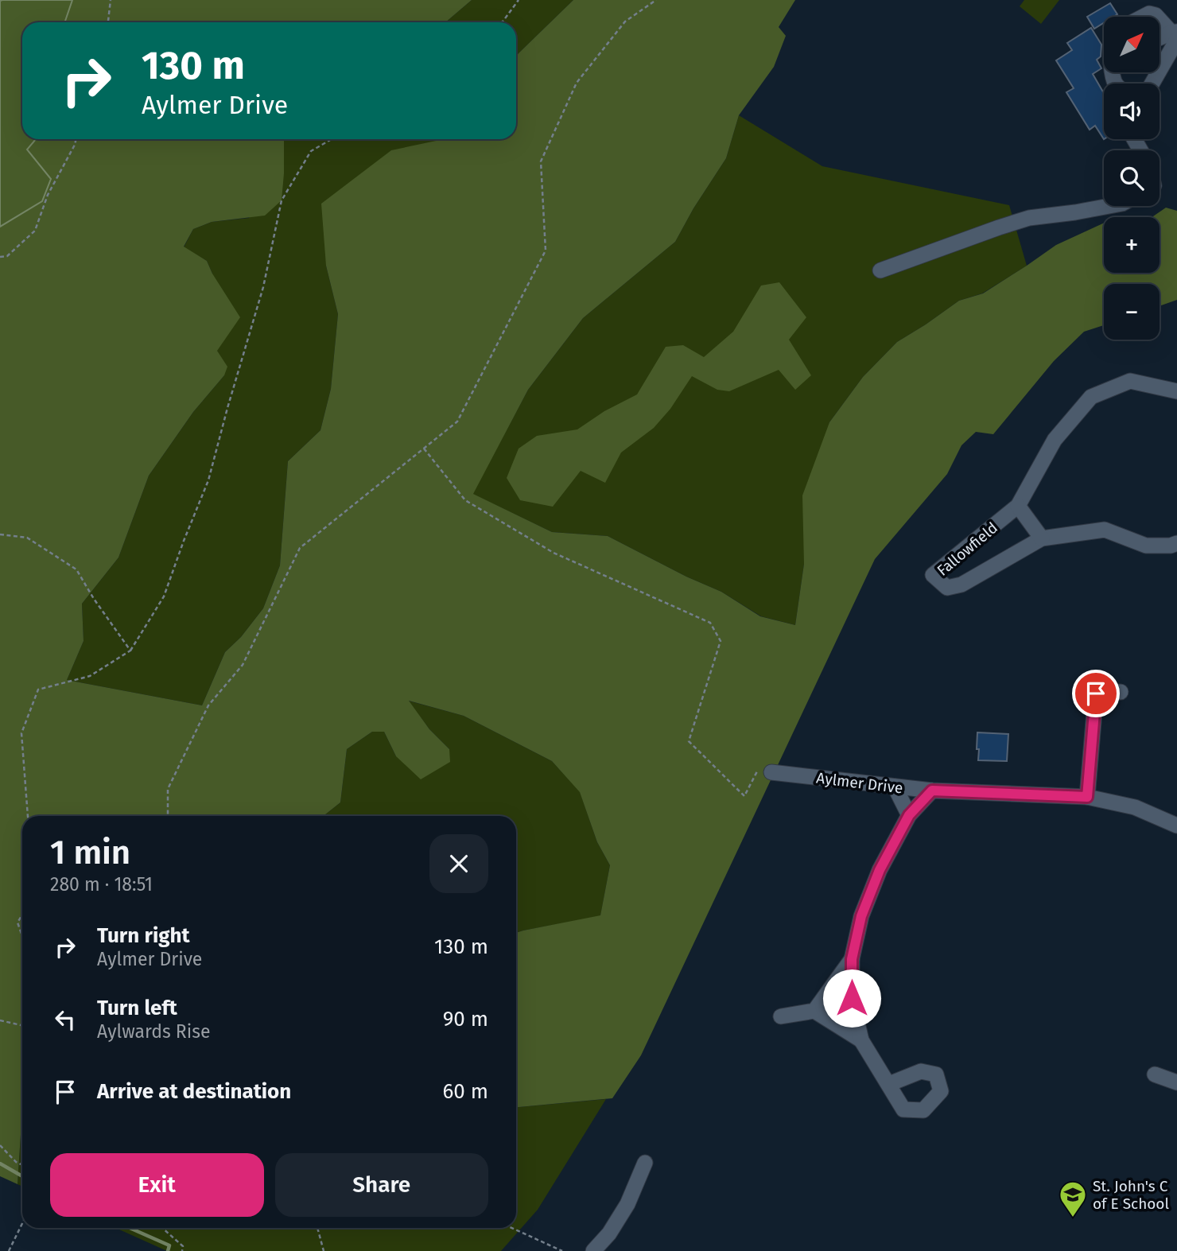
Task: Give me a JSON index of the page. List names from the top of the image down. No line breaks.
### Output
{"streets":{"street":["Fallowfield","Aylmer Drive"]},"places":{"school or university":["St. John's C of E School"]},"north":"top right","page":{"map_buttons":["+","−"],"turn":["130 m","Aylmer Drive"],"heading":["1 min","280 m · 18:51"],"list":[{"name":"Turn right","note":"Aylmer Drive","value":"130 m"},{"name":"Turn left","note":"Aylwards Rise","value":"90 m"},{"name":"Arrive at destination","value":"60 m"}],"buttons":["Exit","Share"]}}
